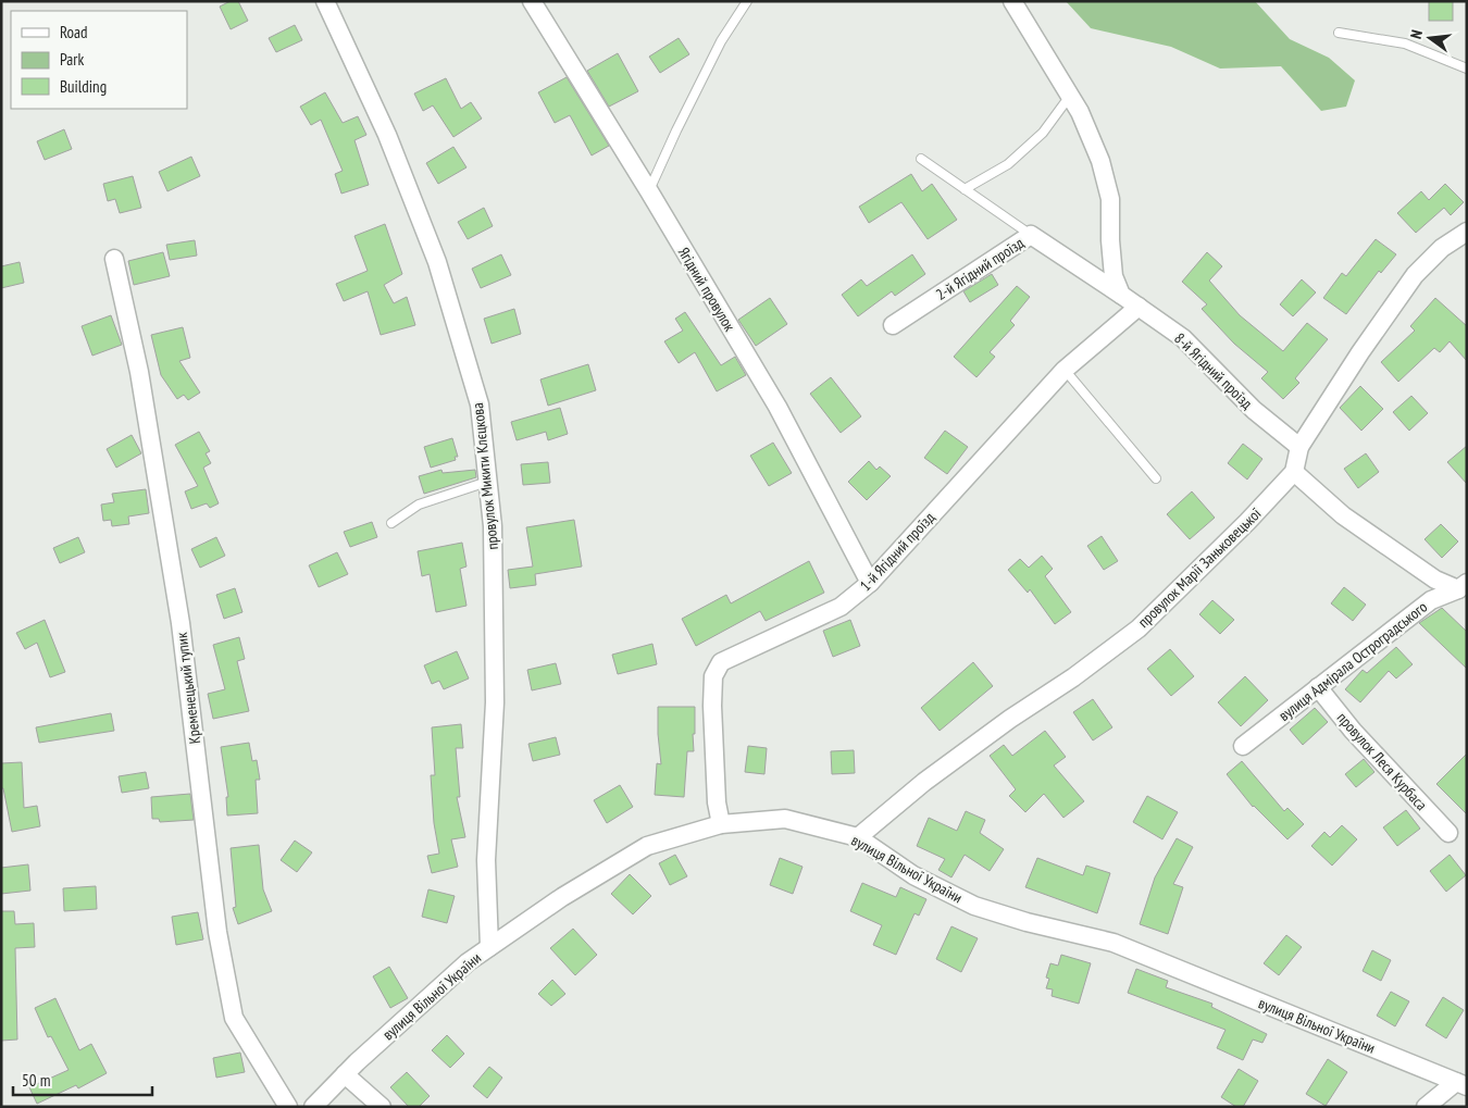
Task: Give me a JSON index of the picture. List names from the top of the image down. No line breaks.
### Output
{"streets":{"street":["2-й Ягідний проїзд","Ягідний провулок","8-й Ягідний проїзд","провулок Микити Клєцкова","1-й Ягідний проїзд","провулок Марії Заньковецької","вулиця Адмірала Остроградського","Кременецький тупик","провулок Леся Курбаса","вулиця Вільної України"]},"crossings":[["2-й Ягідний проїзд","8-й Ягідний проїзд"],["Ягідний провулок","1-й Ягідний проїзд"],["8-й Ягідний проїзд","1-й Ягідний проїзд"],["провулок Микити Клєцкова","вулиця Вільної України"],["1-й Ягідний проїзд","вулиця Вільної України"],["провулок Марії Заньковецької","вулиця Вільної України"],["вулиця Адмірала Остроградського","провулок Леся Курбаса"]],"legend":["Road","Park","Building"],"scale_bar":"50 m","north":"left"}
